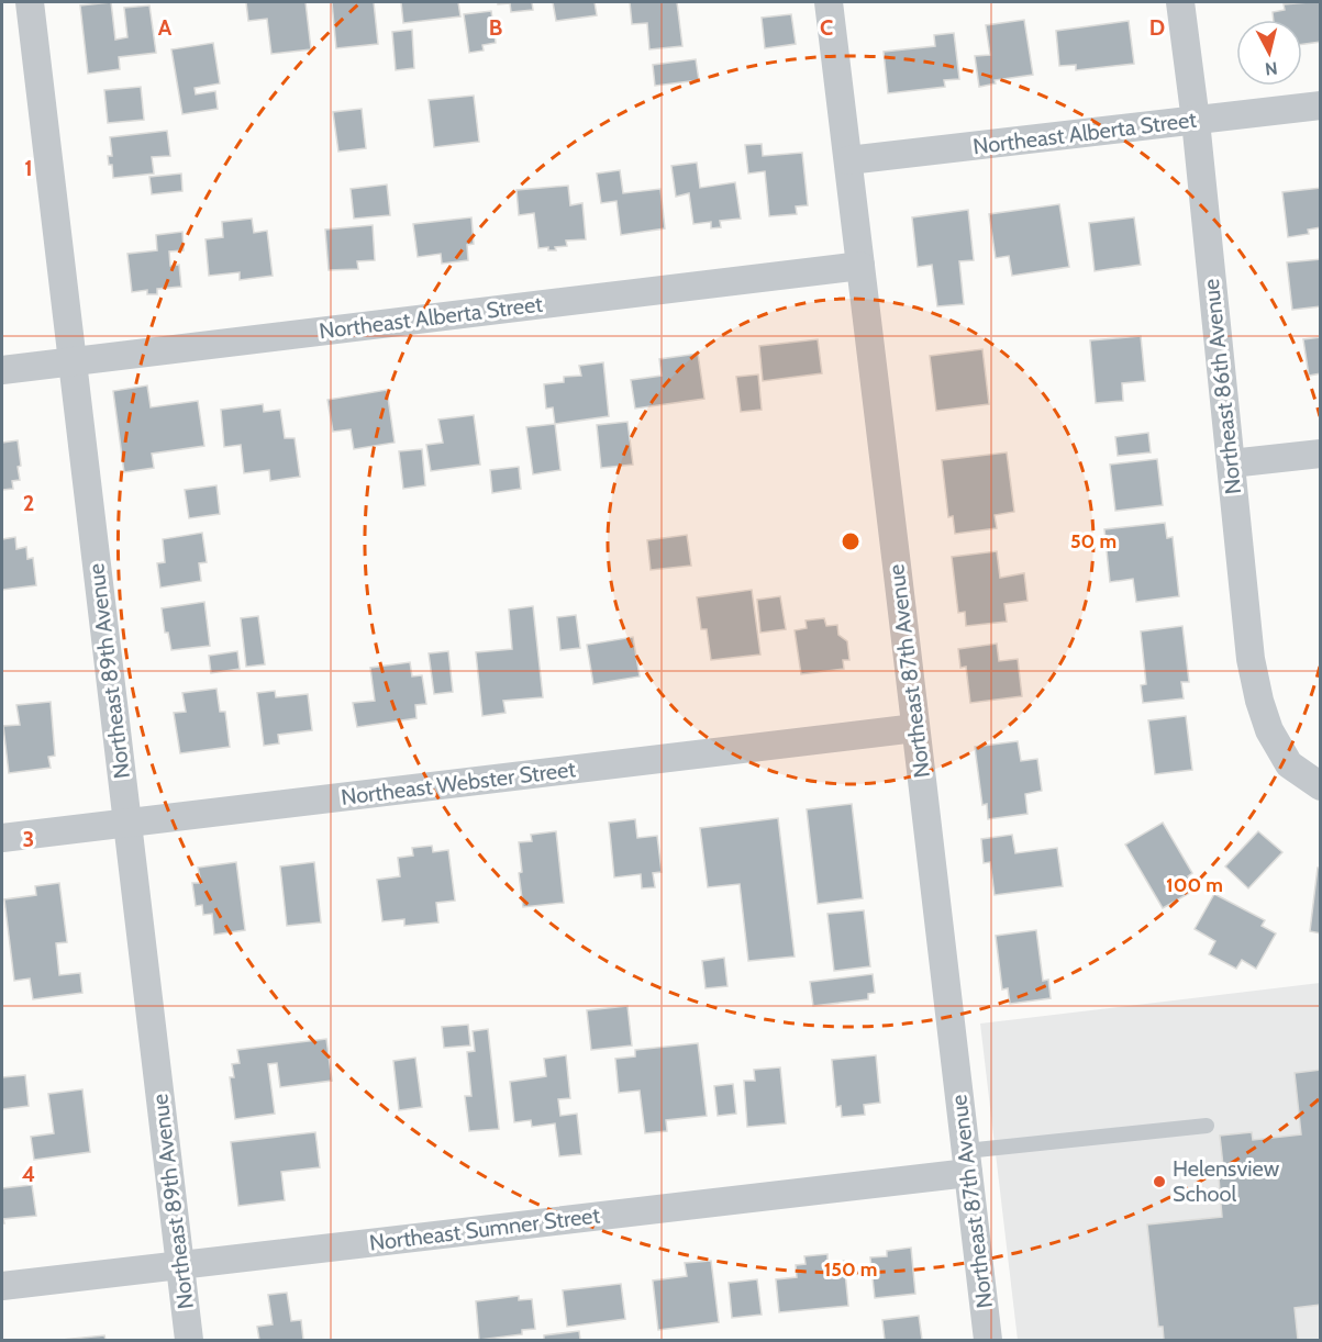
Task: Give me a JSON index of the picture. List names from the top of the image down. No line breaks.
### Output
{"streets":{"street":["Northeast Alberta Street","Northeast 86th Avenue","Northeast 89th Avenue","Northeast 87th Avenue","Northeast Webster Street","Northeast Sumner Street"]},"crossings":[["Northeast Alberta Street","Northeast 86th Avenue"],["Northeast Alberta Street","Northeast 89th Avenue"],["Northeast Alberta Street","Northeast 87th Avenue"],["Northeast 89th Avenue","Northeast Webster Street"],["Northeast 89th Avenue","Northeast Sumner Street"],["Northeast 87th Avenue","Northeast Webster Street"],["Northeast 87th Avenue","Northeast Sumner Street"]],"places":["Helensview School"],"north":"bottom","grid":{"columns":["A","B","C","D"],"rows":["1","2","3","4"]},"rings":["50 m","100 m","150 m"]}
